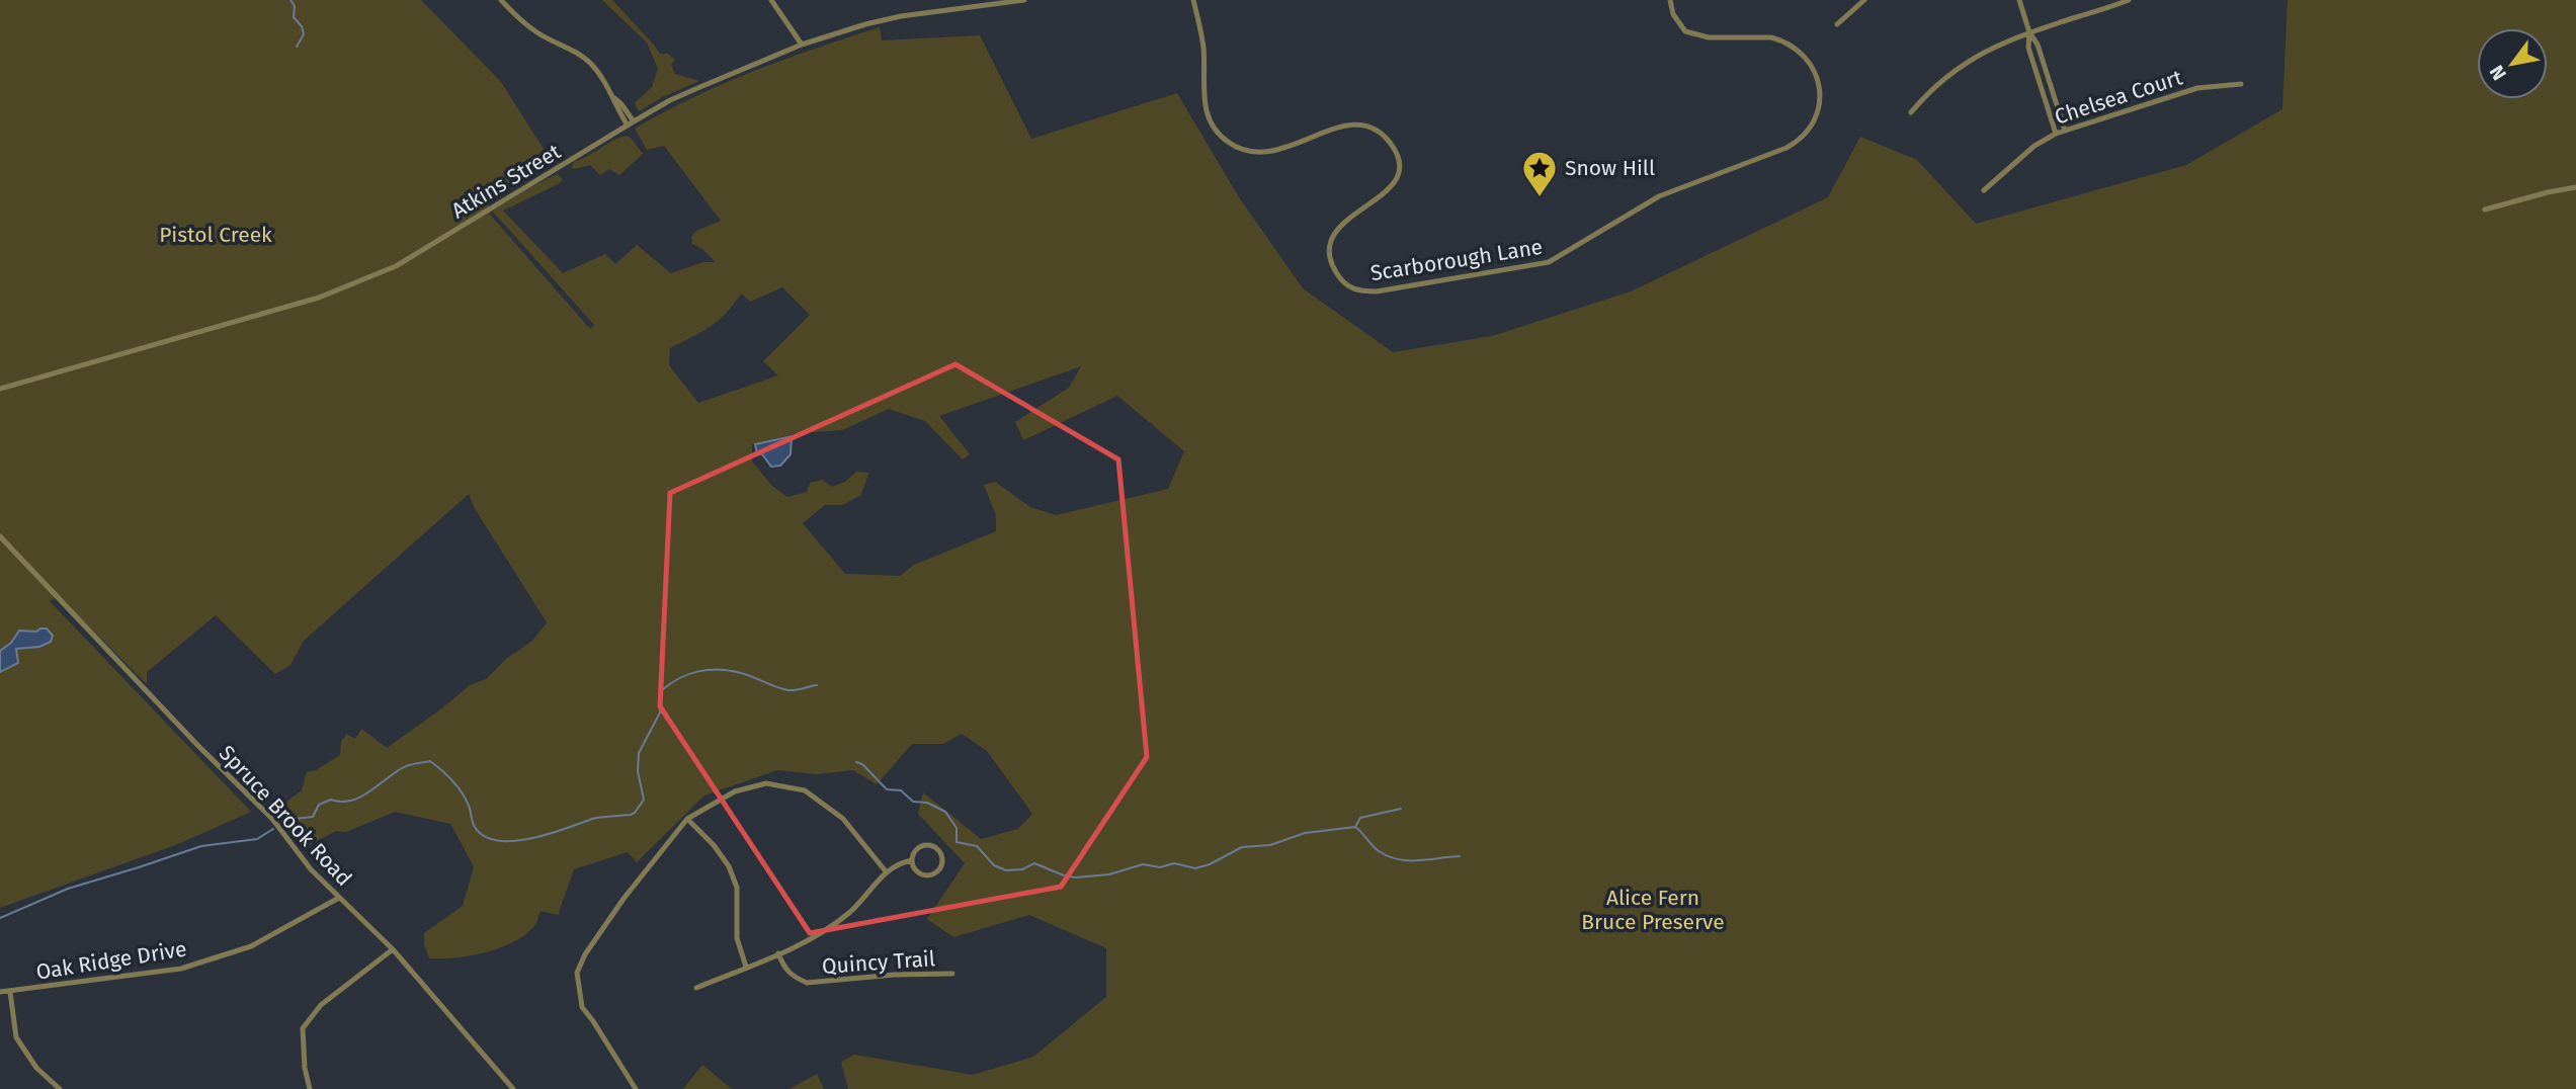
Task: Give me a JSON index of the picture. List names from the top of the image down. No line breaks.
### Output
{"streets":{"street":["Chelsea Court","Atkins Street","Scarborough Lane","Spruce Brook Road","Oak Ridge Drive","Quincy Trail"]},"crossings":[["Spruce Brook Road","Oak Ridge Drive"]],"parks":["Pistol Creek","Alice Fern Bruce Preserve"],"places":{"place":["Snow Hill"]},"north":"bottom left"}
